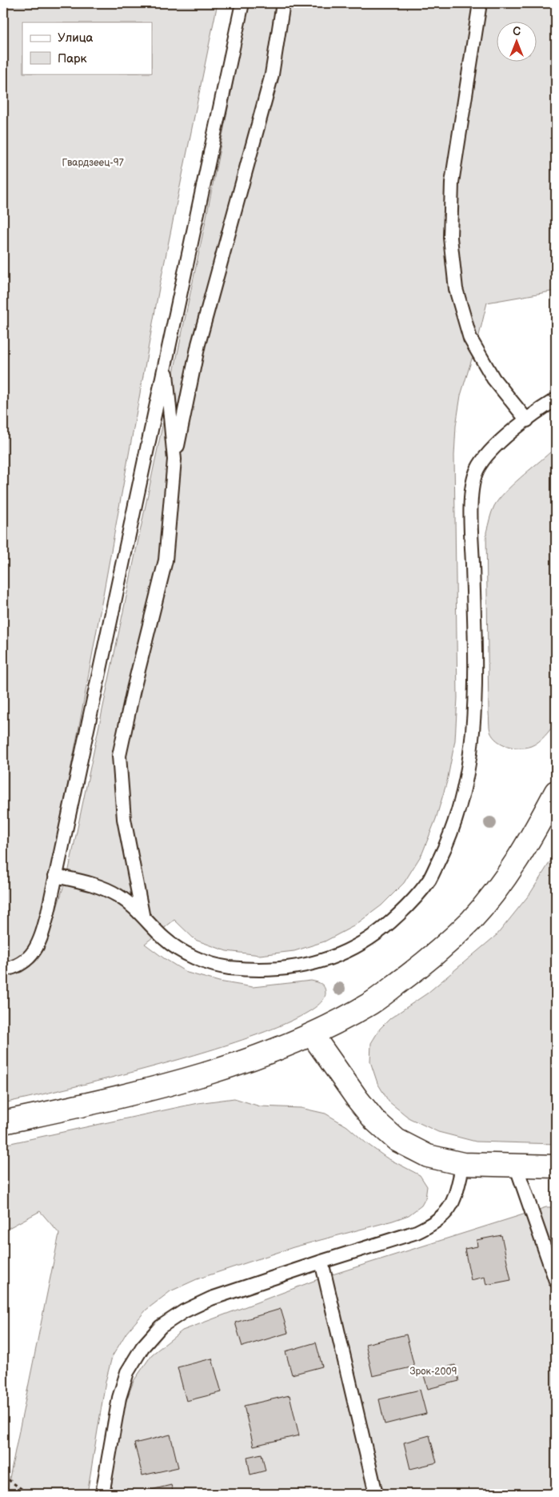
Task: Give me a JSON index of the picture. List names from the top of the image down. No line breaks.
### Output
{"parks":["Гвардзеец-97","Зрок-2009"],"legend":["Улица","Парк"],"north":"top"}
